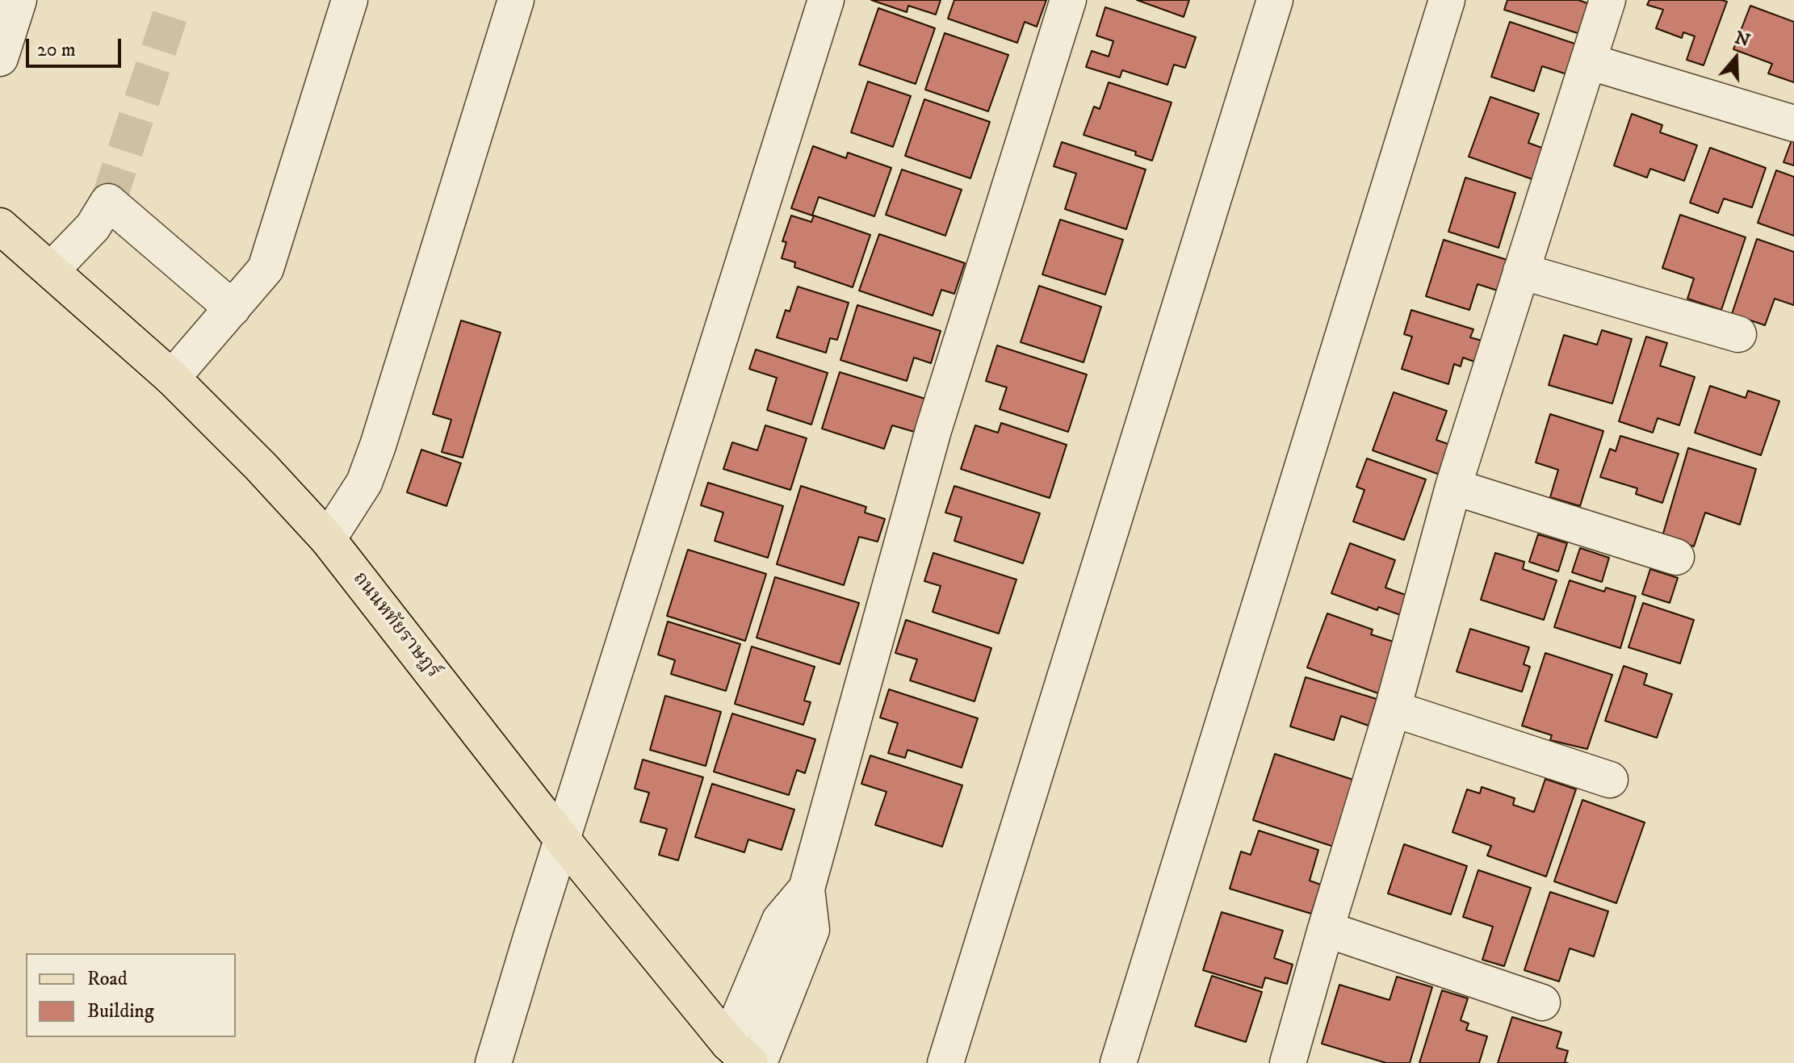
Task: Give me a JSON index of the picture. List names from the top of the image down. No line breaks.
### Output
{"streets":{"main road":["ถนนหทัยราษฎร์"]},"legend":["Road","Building"],"scale_bar":"20 m","north":"top"}
